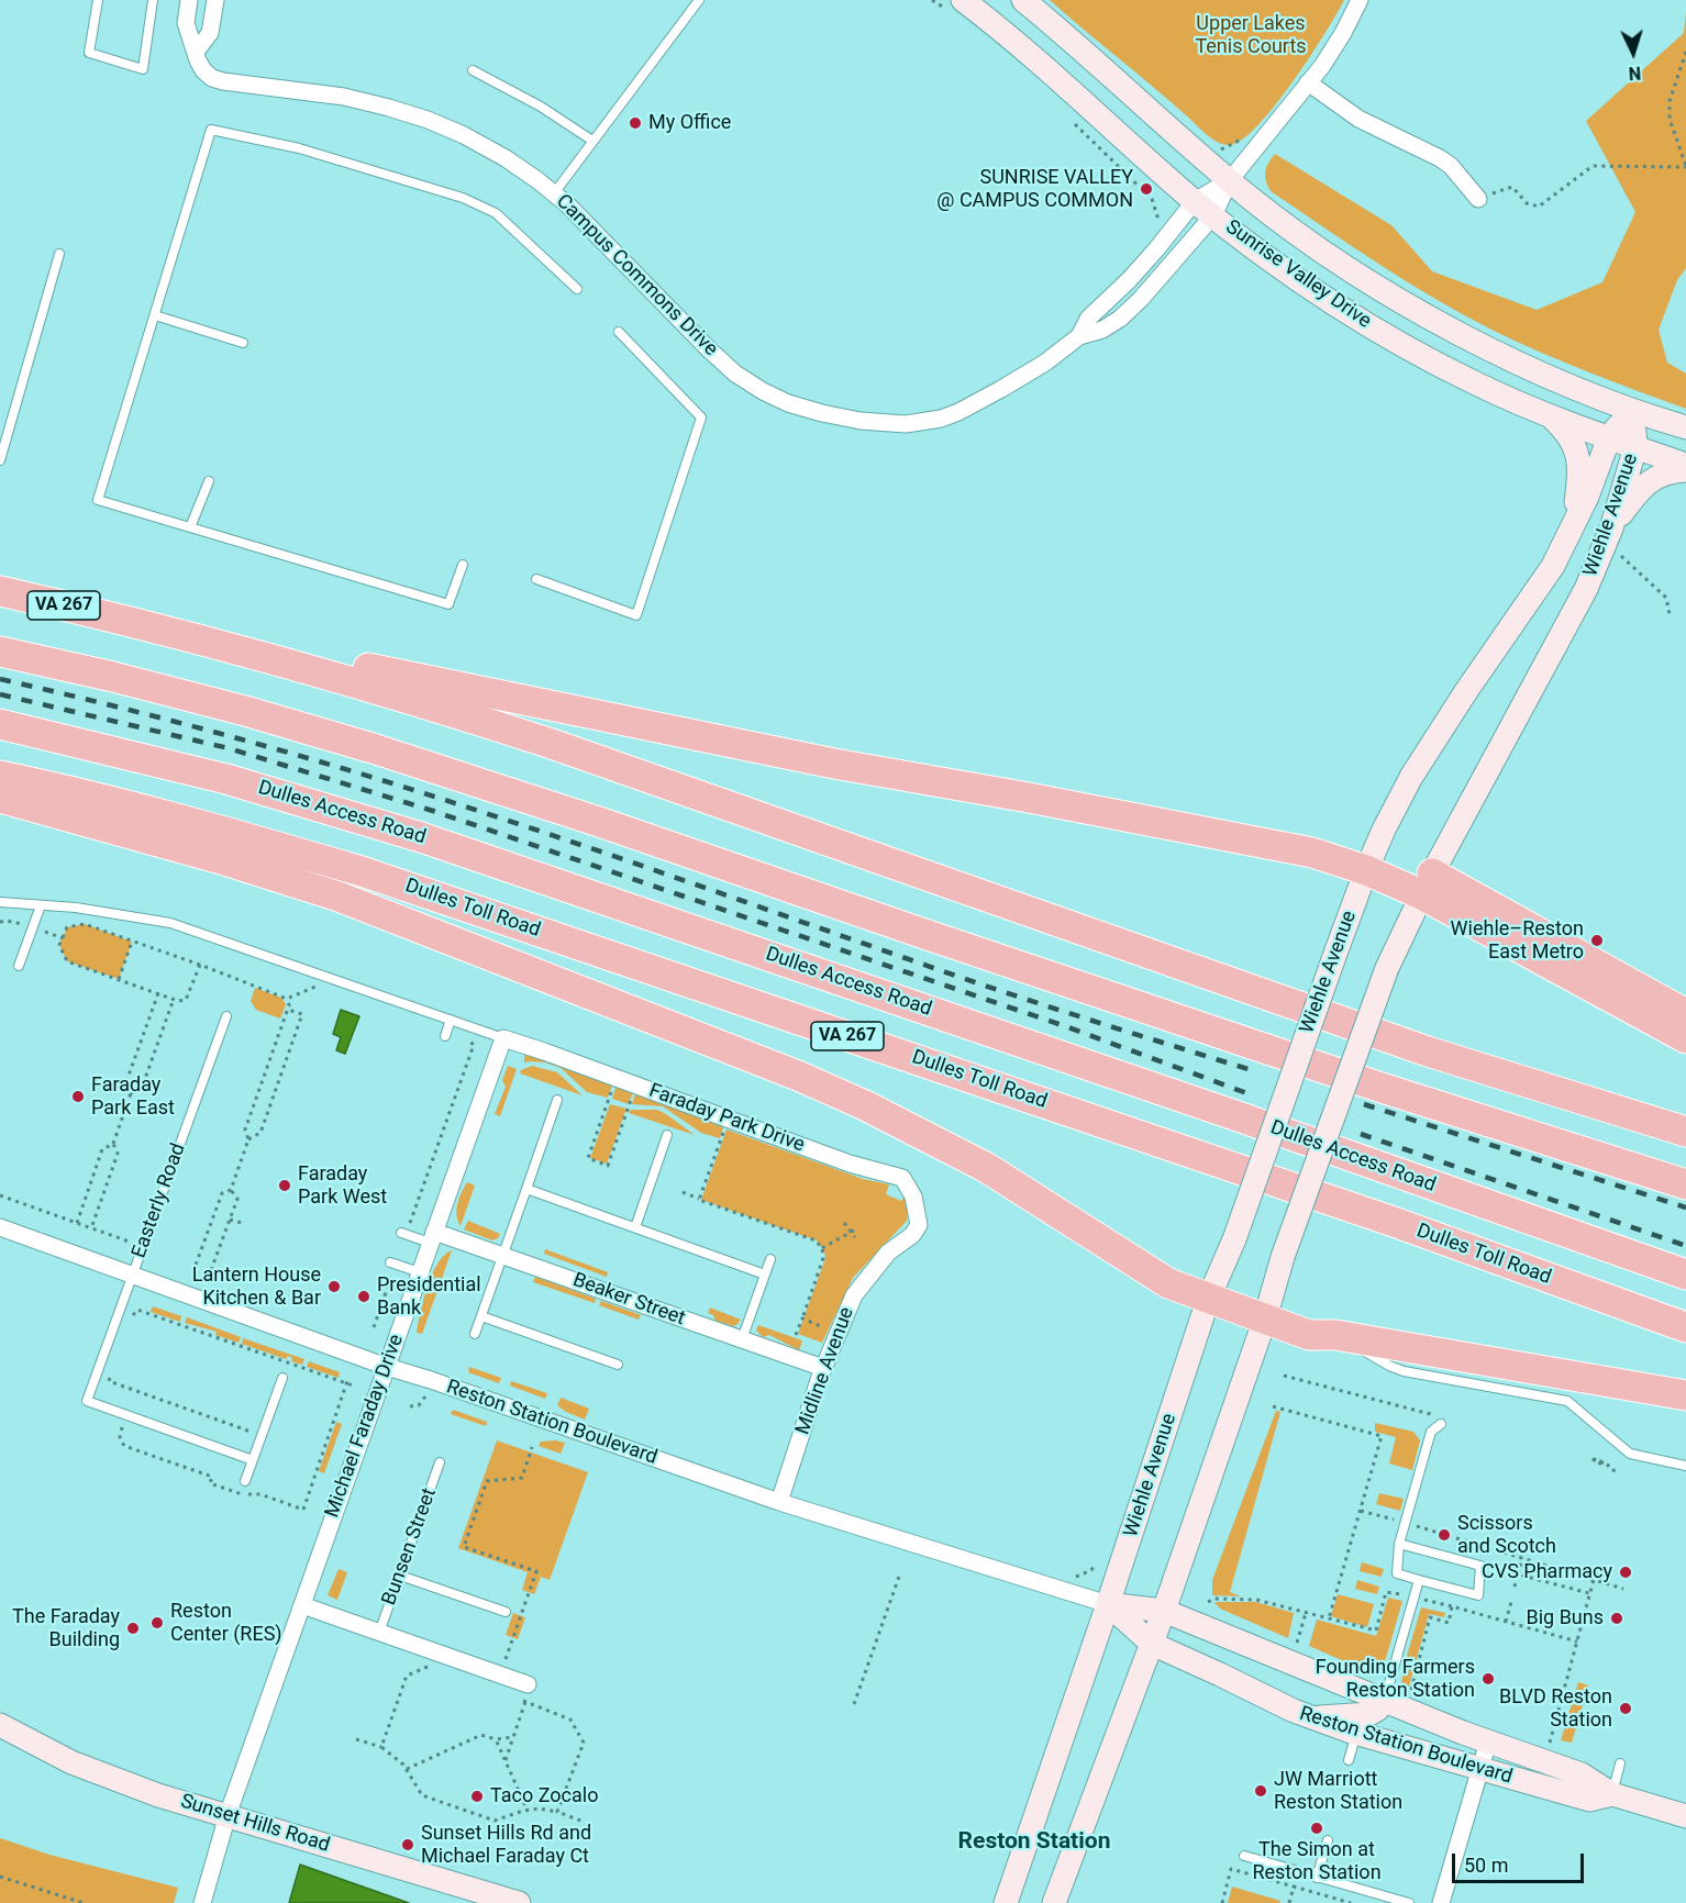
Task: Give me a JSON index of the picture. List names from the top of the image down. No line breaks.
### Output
{"streets":{"highway":["VA 267","Dulles Access Road","Dulles Toll Road"],"main road":["Sunrise Valley Drive","Wiehle Avenue","Reston Station Boulevard","Sunset Hills Road"],"street":["Campus Commons Drive","Faraday Park Drive","Beaker Street","Midline Avenue","Michael Faraday Drive","Bunsen Street"],"lane":["Easterly Road"]},"crossings":[["Sunrise Valley Drive","Campus Commons Drive"],["Sunrise Valley Drive","Wiehle Avenue"],["Wiehle Avenue","Reston Station Boulevard"],["Faraday Park Drive","Midline Avenue"],["Faraday Park Drive","Michael Faraday Drive"],["Easterly Road","Reston Station Boulevard"],["Beaker Street","Midline Avenue"],["Beaker Street","Michael Faraday Drive"],["Midline Avenue","Reston Station Boulevard"],["Reston Station Boulevard","Michael Faraday Drive"],["Michael Faraday Drive","Bunsen Street"],["Michael Faraday Drive","Sunset Hills Road"]],"districts":["Reston Station"],"parks":["Upper Lakes Tenis Courts"],"places":["My Office","SUNRISE VALLEY @ CAMPUS COMMON","Wiehle–Reston East Metro","Faraday Park East","Faraday Park West","Lantern House Kitchen & Bar","Presidential Bank","Scissors and Scotch","CVS Pharmacy","Big Buns","Reston Center (RES)","The Faraday Building","Founding Farmers Reston Station","BLVD Reston Station","JW Marriott Reston Station","Taco Zocalo","The Simon at Reston Station","Sunset Hills Rd and Michael Faraday Ct"],"scale_bar":"50 m","north":"bottom"}
